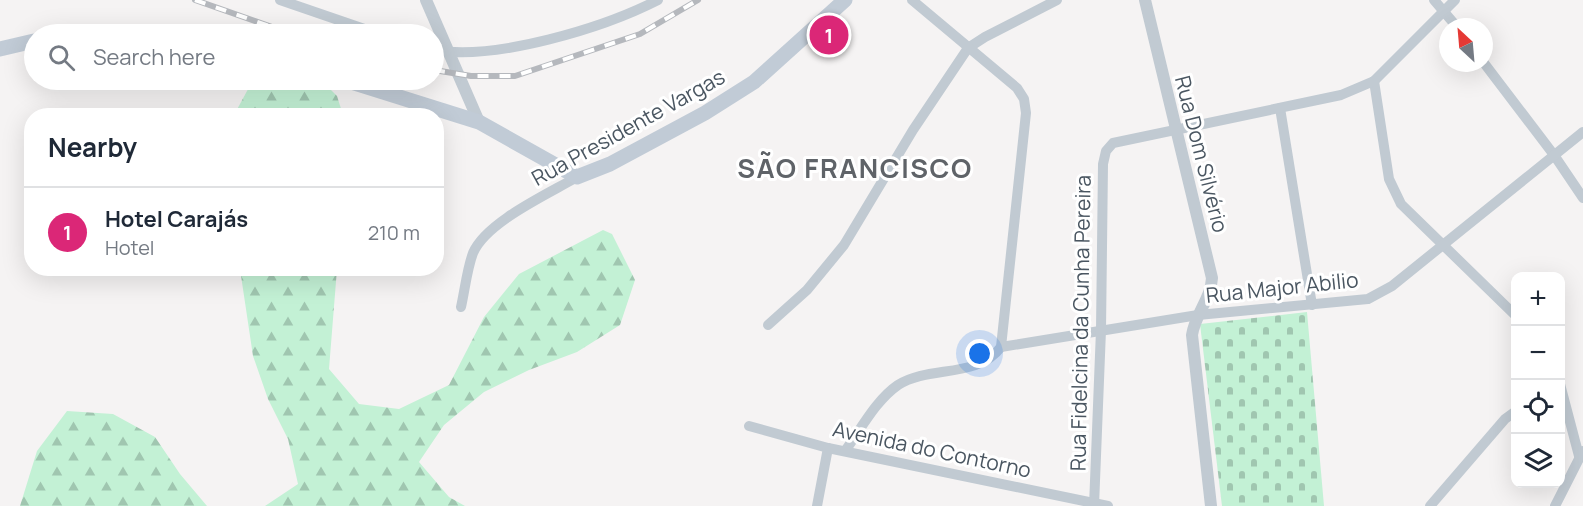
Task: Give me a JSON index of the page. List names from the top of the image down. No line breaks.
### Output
{"streets":{"main road":["Rua Presidente Vargas"],"street":["Rua Dom Silvério","Rua Major Abilio","Rua Fidelcina da Cunha Pereira","Avenida do Contorno"]},"crossings":[["Rua Dom Silvério","Rua Major Abilio"],["Rua Dom Silvério","Rua Fidelcina da Cunha Pereira"],["Rua Major Abilio","Rua Fidelcina da Cunha Pereira"],["Rua Fidelcina da Cunha Pereira","Avenida do Contorno"]],"districts":["SÃO FRANCISCO"],"north":"top left","page":{"pins":"1","search":"Search here","heading":"Nearby","list":[{"mark":"1","name":"Hotel Carajás","note":"Hotel","value":"210 m"}],"map_buttons":["+","−"]}}
